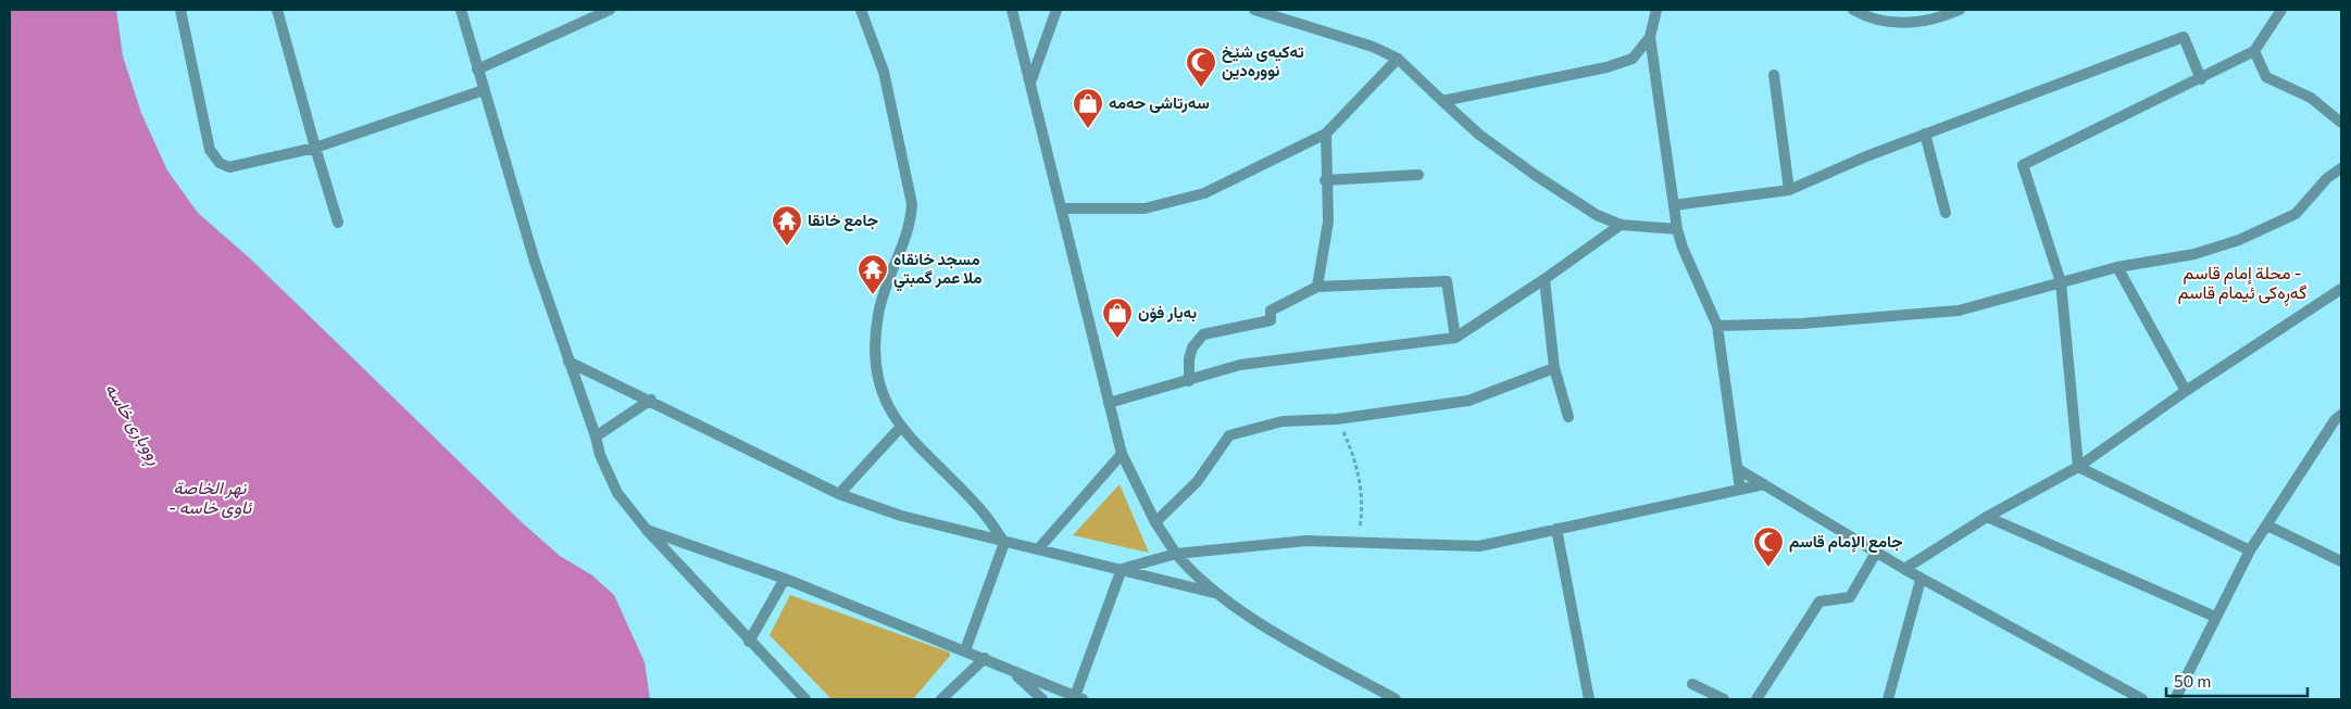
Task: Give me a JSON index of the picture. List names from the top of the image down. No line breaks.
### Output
{"districts":["محلة إمام قاسم - گەڕەکی ئیمام قاسم"],"water":["ڕووباری خاسە","نهر الخاصة - ئاوی خاسە"],"places":{"mosque":["تەکیەی شێخ نوورەدین","جامع الإمام قاسم"],"shop":["سەرتاشی حەمە","بەیار فۆن"],"temple":["جامع خانقا","مسجد خانقاه ملا عمر گمبتي"]},"scale_bar":"50 m"}
